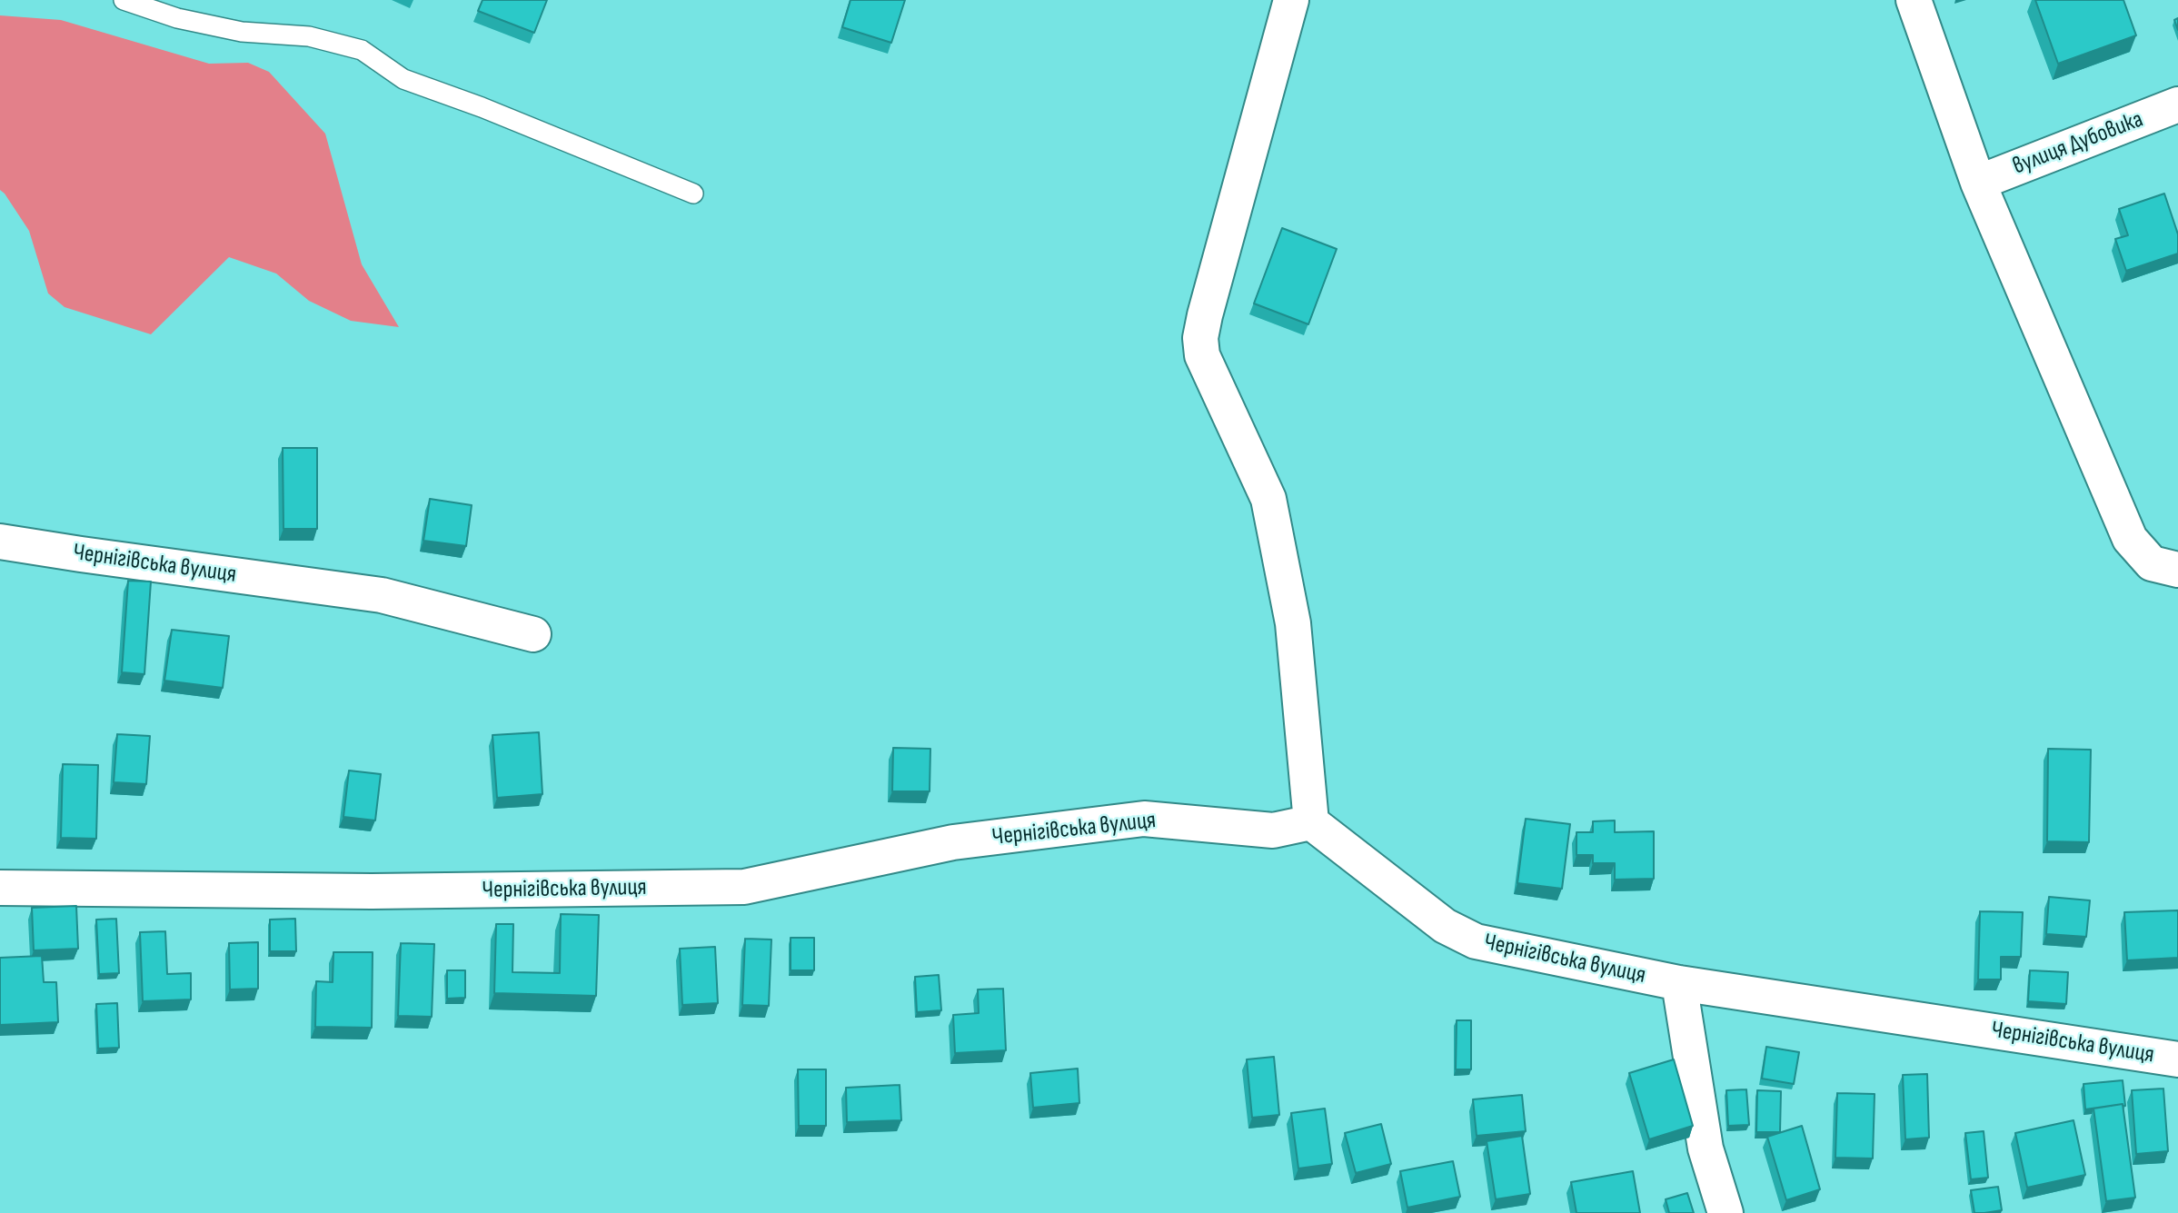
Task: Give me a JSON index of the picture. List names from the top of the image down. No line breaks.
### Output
{"streets":{"street":["вулиця Дубовика","Чернігівська вулиця"]}}
